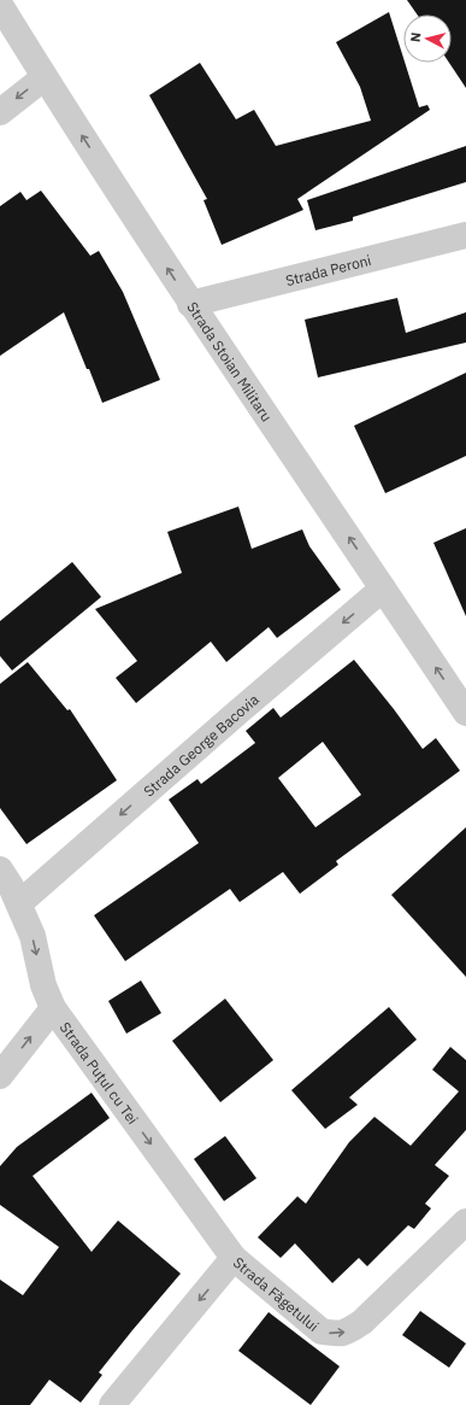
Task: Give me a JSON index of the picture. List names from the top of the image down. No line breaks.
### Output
{"streets":{"street":["Strada Peroni","Strada Stoian Militaru","Strada George Bacovia","Strada Puțul cu Tei","Strada Făgetului"]},"crossings":[["Strada Peroni","Strada Stoian Militaru"],["Strada Stoian Militaru","Strada George Bacovia"],["Strada George Bacovia","Strada Puțul cu Tei"],["Strada Puțul cu Tei","Strada Făgetului"]],"one_way":["Strada Stoian Militaru","Strada George Bacovia","Strada Puțul cu Tei"],"north":"left"}
